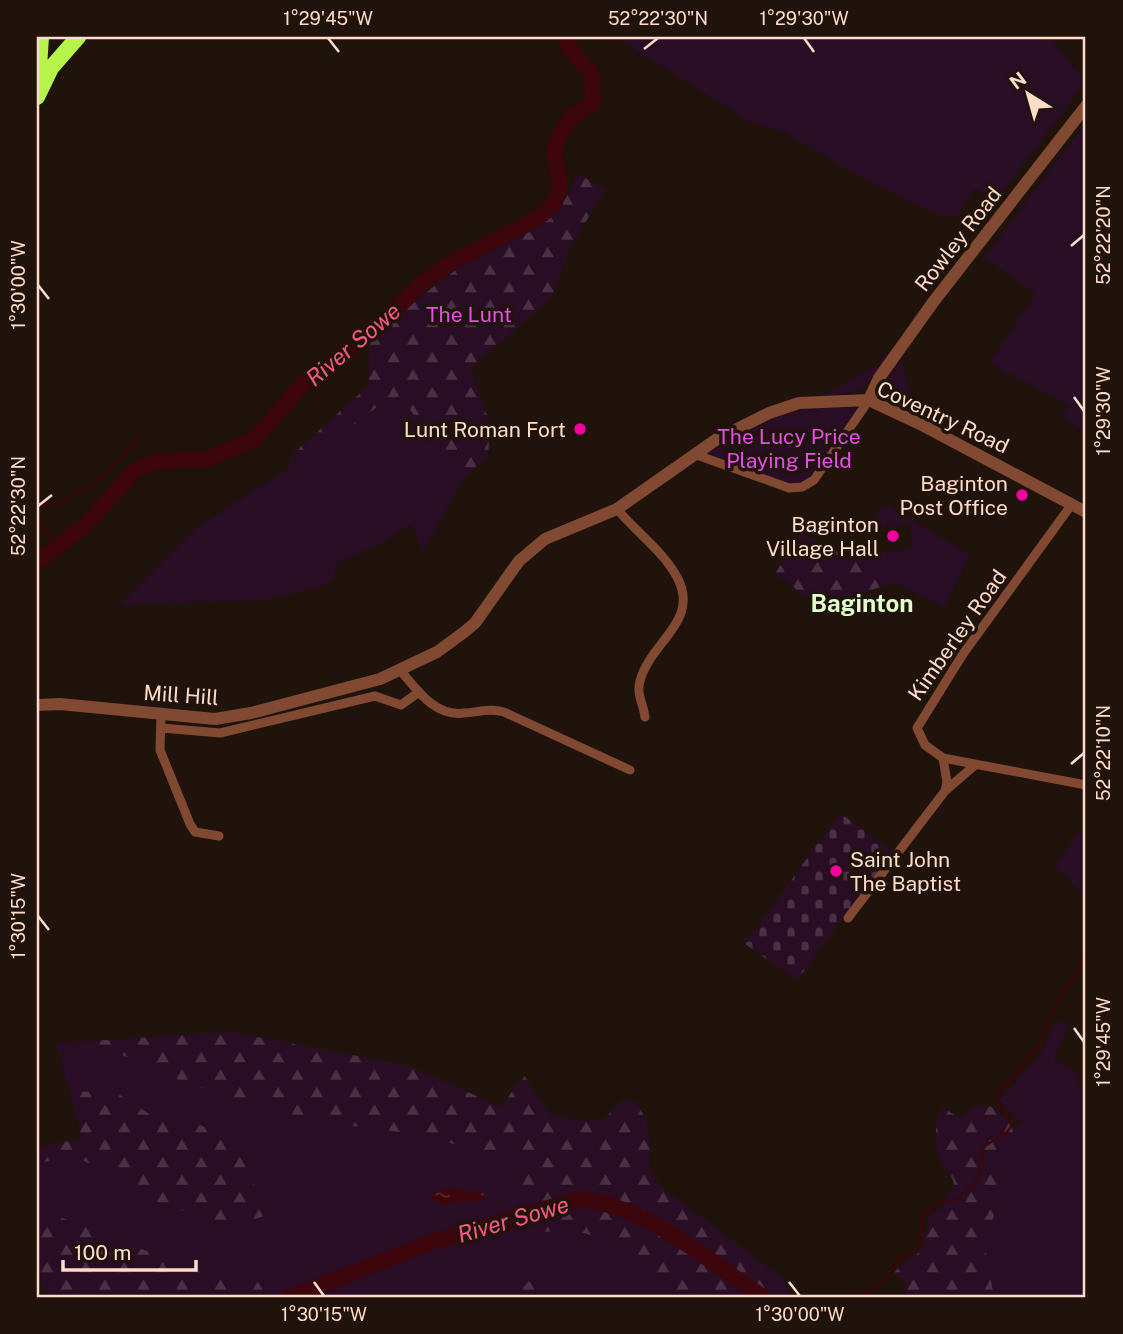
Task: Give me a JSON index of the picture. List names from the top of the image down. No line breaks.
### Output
{"streets":{"street":["Rowley Road","Coventry Road","Kimberley Road","Mill Hill"]},"crossings":[["Rowley Road","Coventry Road"],["Coventry Road","Kimberley Road"],["Coventry Road","Mill Hill"]],"districts":["Baginton"],"water":["River Sowe"],"parks":["The Lunt","The Lucy Price Playing Field"],"places":["Lunt Roman Fort","Baginton Post Office","Baginton Village Hall","Saint John The Baptist"],"scale_bar":"100 m","north":"top left","coordinates":["1°29'45\"W","52°22'30\"N","1°29'30\"W","52°22'20\"N","1°30'00\"W","52°22'10\"N","1°30'15\"W"]}
